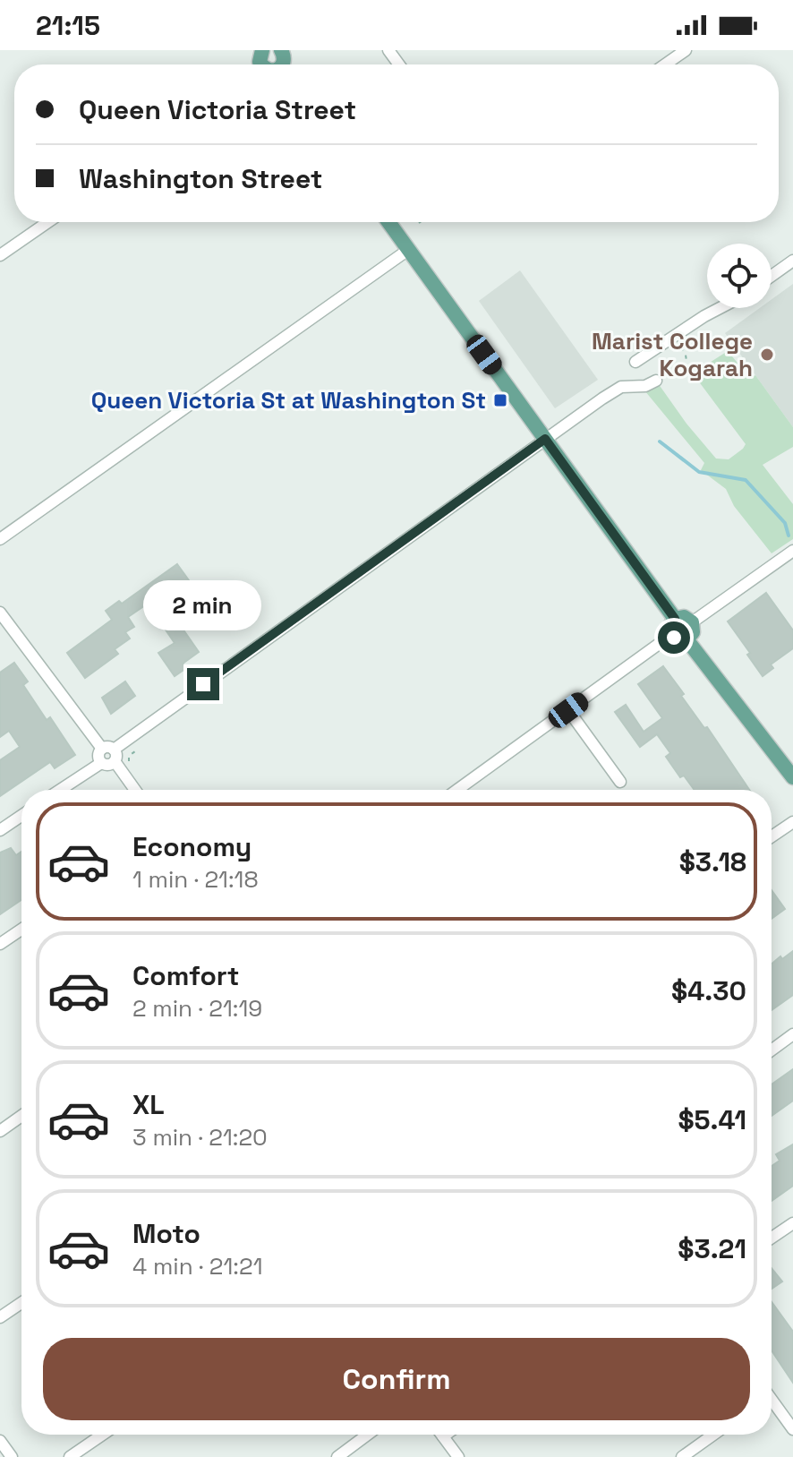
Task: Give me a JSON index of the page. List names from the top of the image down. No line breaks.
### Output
{"places":{"other":["Marist College Kogarah"],"transit":["Queen Victoria St at Washington St"]},"page":{"status":"21:15","banner":["Queen Victoria Street","Washington Street"],"bubble":"2 min","list":[{"name":"Economy","note":"1 min · 21:18","value":"$3.18"},{"name":"Comfort","note":"2 min · 21:19","value":"$4.30"},{"name":"XL","note":"3 min · 21:20","value":"$5.41"},{"name":"Moto","note":"4 min · 21:21","value":"$3.21"}],"buttons":"Confirm"}}
